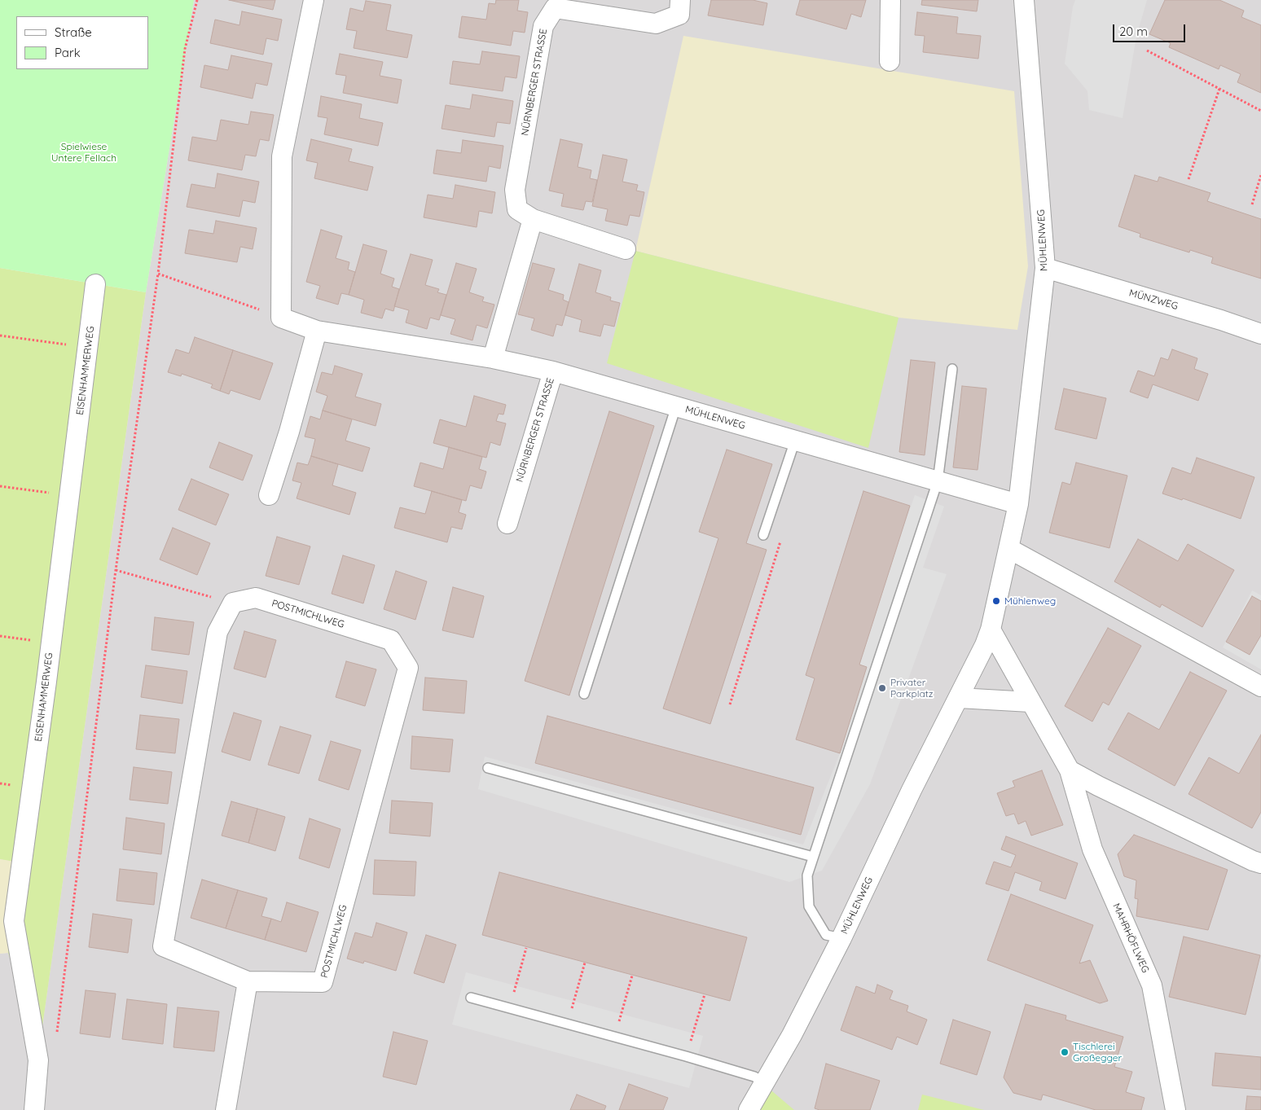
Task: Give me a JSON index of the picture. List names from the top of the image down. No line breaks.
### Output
{"streets":{"street":["NÜRNBERGER STRASSE","MÜHLENWEG","MÜNZWEG","EISENHAMMERWEG","POSTMICHLWEG","MAHRHÖFLWEG"]},"crossings":[["NÜRNBERGER STRASSE","MÜHLENWEG"],["MÜHLENWEG","MÜNZWEG"],["MÜHLENWEG","MAHRHÖFLWEG"]],"parks":["Spielwiese Untere Fellach"],"places":["Mühlenweg","Privater Parkplatz","Tischlerei Großegger"],"legend":["Straße","Park"],"scale_bar":"20 m"}
